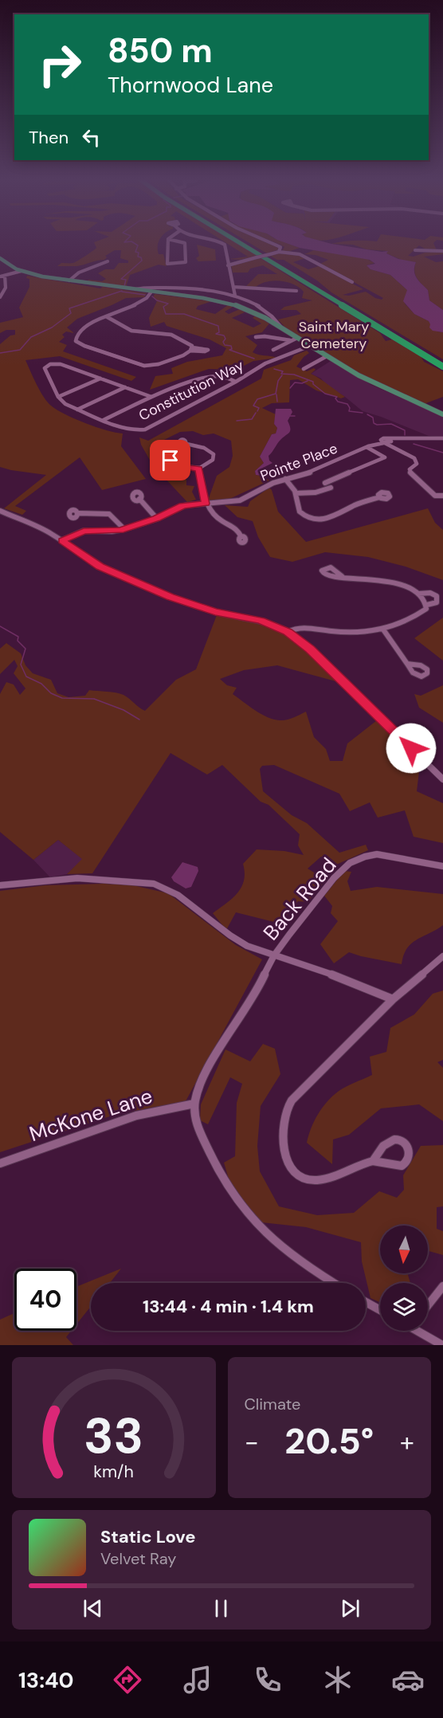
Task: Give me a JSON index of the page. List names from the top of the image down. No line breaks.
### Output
{"streets":{"street":["Constitution Way","Pointe Place","Back Road","McKone Lane"]},"parks":["Saint Mary Cemetery"],"north":"bottom","page":{"turn":["850 m","Thornwood Lane"],"then":"Then","limit":"40","trip":"13:44 · 4 min · 1.4 km","tile":"Climate","heat":["−","20.5°","+"],"song":["Static Love","Velvet Ray"],"tabs":"13:40","gauge":["33","km/h"]}}
